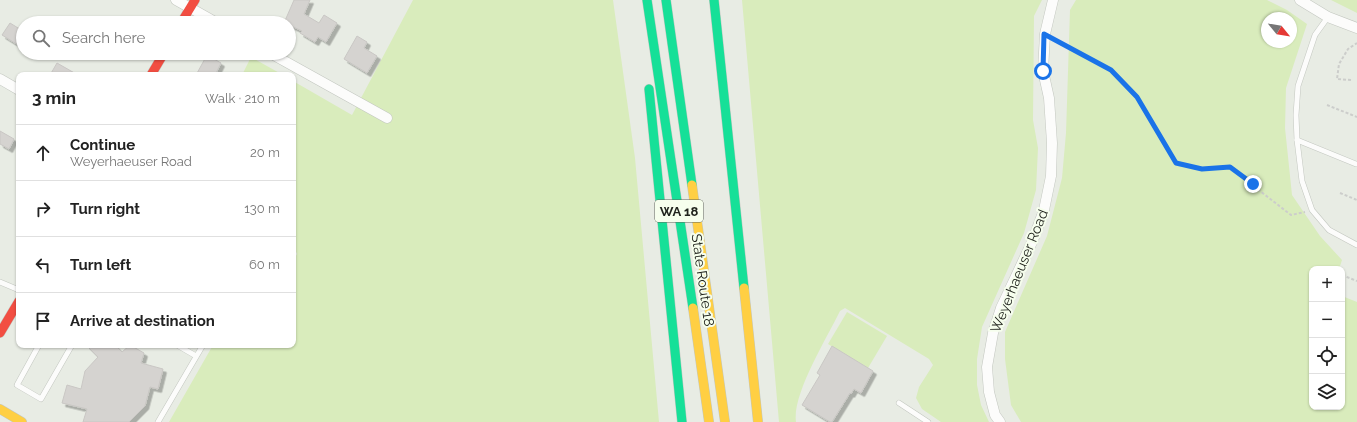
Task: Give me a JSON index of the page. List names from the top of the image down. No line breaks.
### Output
{"streets":{"main road":["WA 18","State Route 18"],"street":["Weyerhaeuser Road"]},"north":"bottom right","page":{"search":"Search here","heading":["3 min","Walk · 210 m"],"list":[["Continue","Weyerhaeuser Road","20 m"],["Turn right","130 m"],["Turn left","60 m"],"Arrive at destination"],"map_buttons":["+","−"]}}
